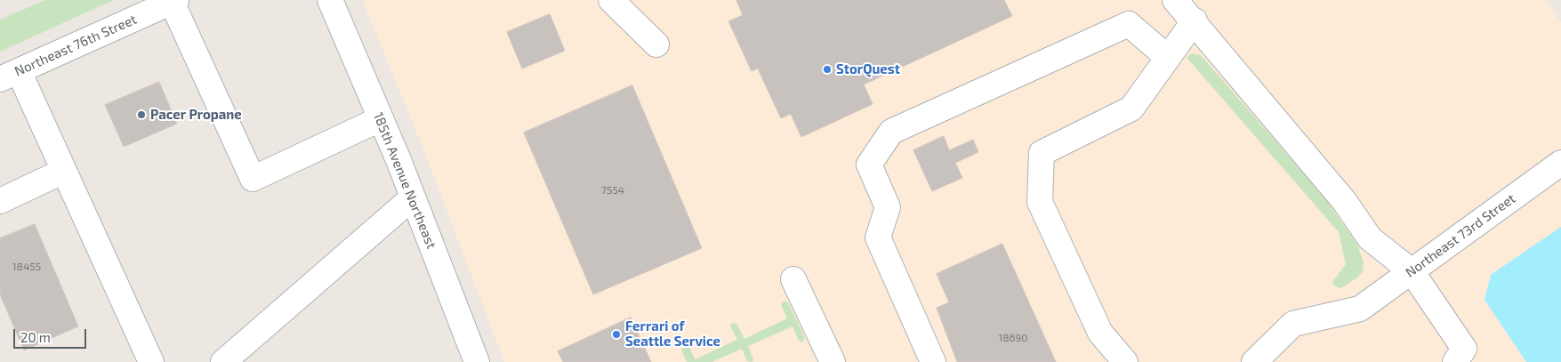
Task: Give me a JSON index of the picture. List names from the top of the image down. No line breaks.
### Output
{"streets":{"street":["Northeast 76th Street","185th Avenue Northeast","Northeast 73rd Street"]},"places":["StorQuest","Pacer Propane","Ferrari of Seattle Service"],"house_numbers":["7554","18455","18690"],"scale_bar":"20 m"}
